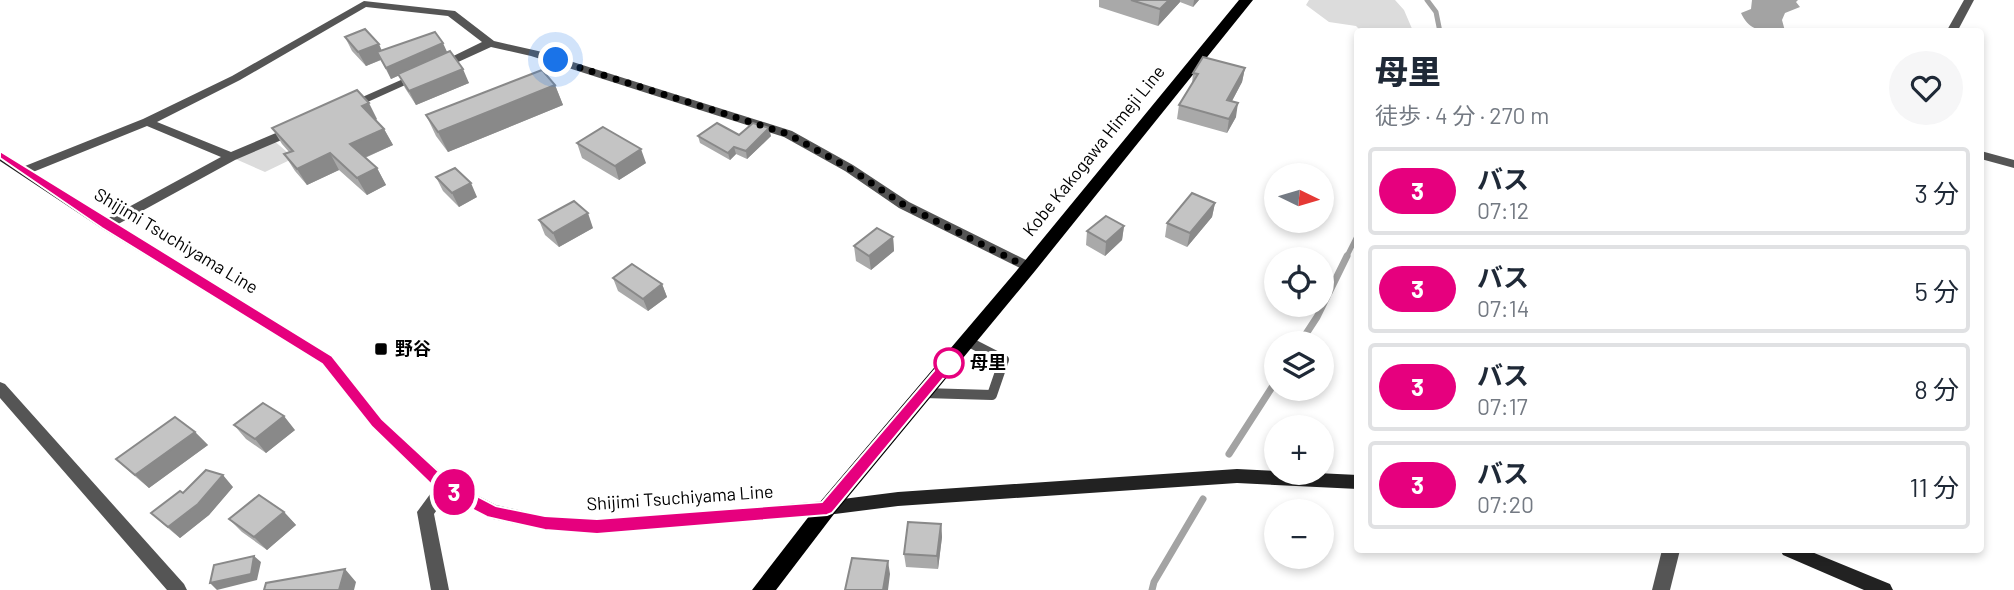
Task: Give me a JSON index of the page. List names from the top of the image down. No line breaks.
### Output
{"streets":{"main road":["Kobe Kakogawa Himeji Line","Shijimi Tsuchiyama Line"]},"crossings":[["Kobe Kakogawa Himeji Line","Shijimi Tsuchiyama Line"]],"places":{"transit":["野谷"],"other":["母里"]},"lines":["bus line 3"],"north":"right","page":{"on_map":"3","heading":["母里","徒歩 · 4 分 · 270 m"],"list":[{"mark":"3","name":"バス","note":"07:12","value":"3 分"},{"mark":"3","name":"バス","note":"07:14","value":"5 分"},{"mark":"3","name":"バス","note":"07:17","value":"8 分"},{"mark":"3","name":"バス","note":"07:20","value":"11 分"}],"map_buttons":["+","−"]}}
